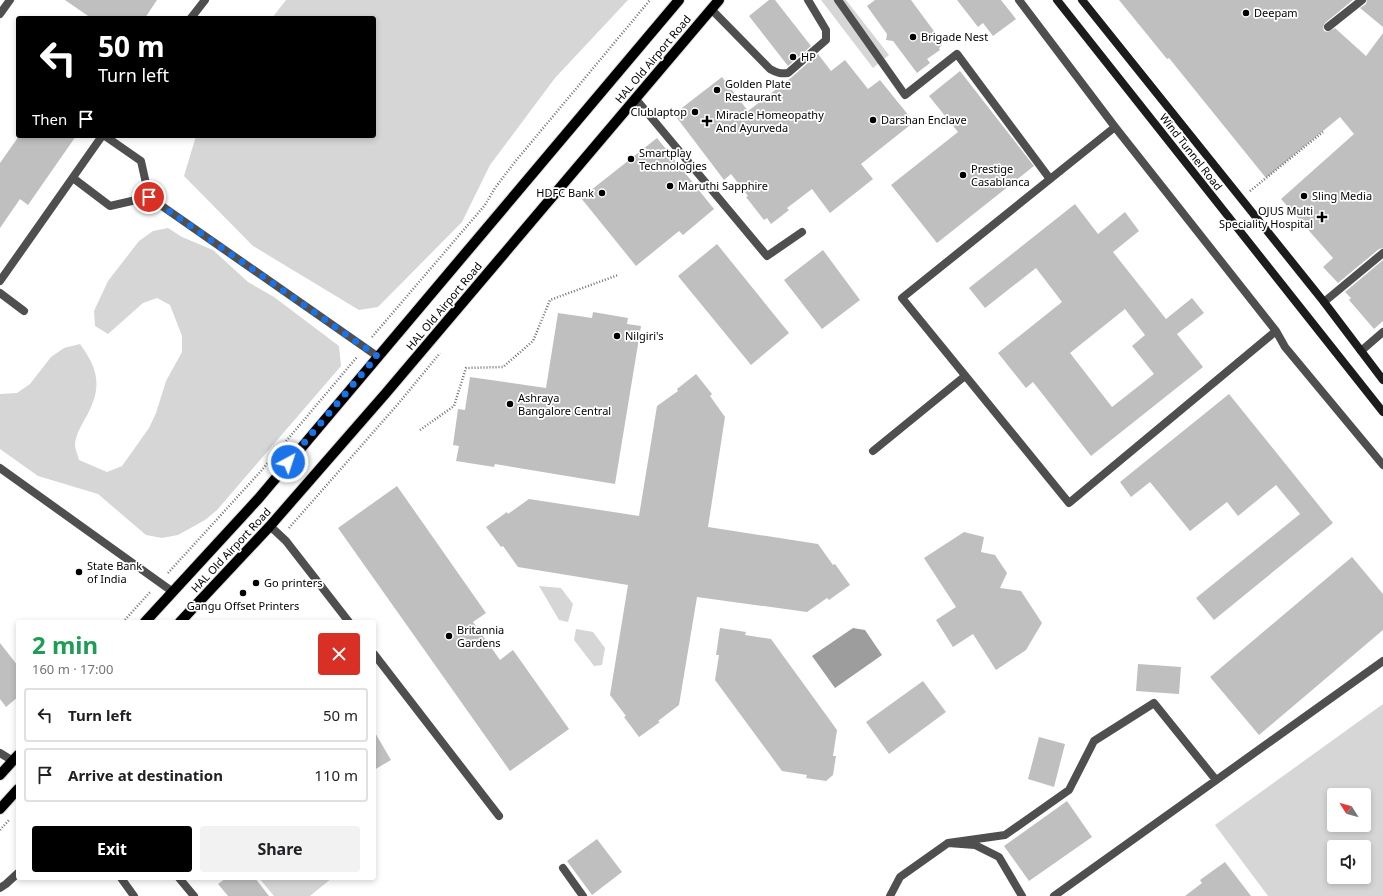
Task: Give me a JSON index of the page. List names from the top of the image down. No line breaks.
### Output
{"streets":{"main road":["HAL Old Airport Road"],"street":["Wind Tunnel Road"]},"places":{"other":["Deepam","Brigade Nest","HP","Golden Plate Restaurant","Clublaptop","Darshan Enclave","Smartplay Technologies","Prestige Casablanca","Maruthi Sapphire","HDFC Bank","Sling Media","Nilgiri's","Ashraya Bangalore Central","State Bank of India","Go printers","Gangu Offset Printers","Britannia Gardens"],"health":["Miracle Homeopathy And Ayurveda","OJUS Multi Speciality Hospital"]},"north":"top left","page":{"turn":["50 m","Turn left"],"then":"Then","heading":["2 min","160 m · 17:00"],"list":[{"name":"Turn left","value":"50 m"},{"name":"Arrive at destination","value":"110 m"}],"buttons":["Exit","Share"]}}
